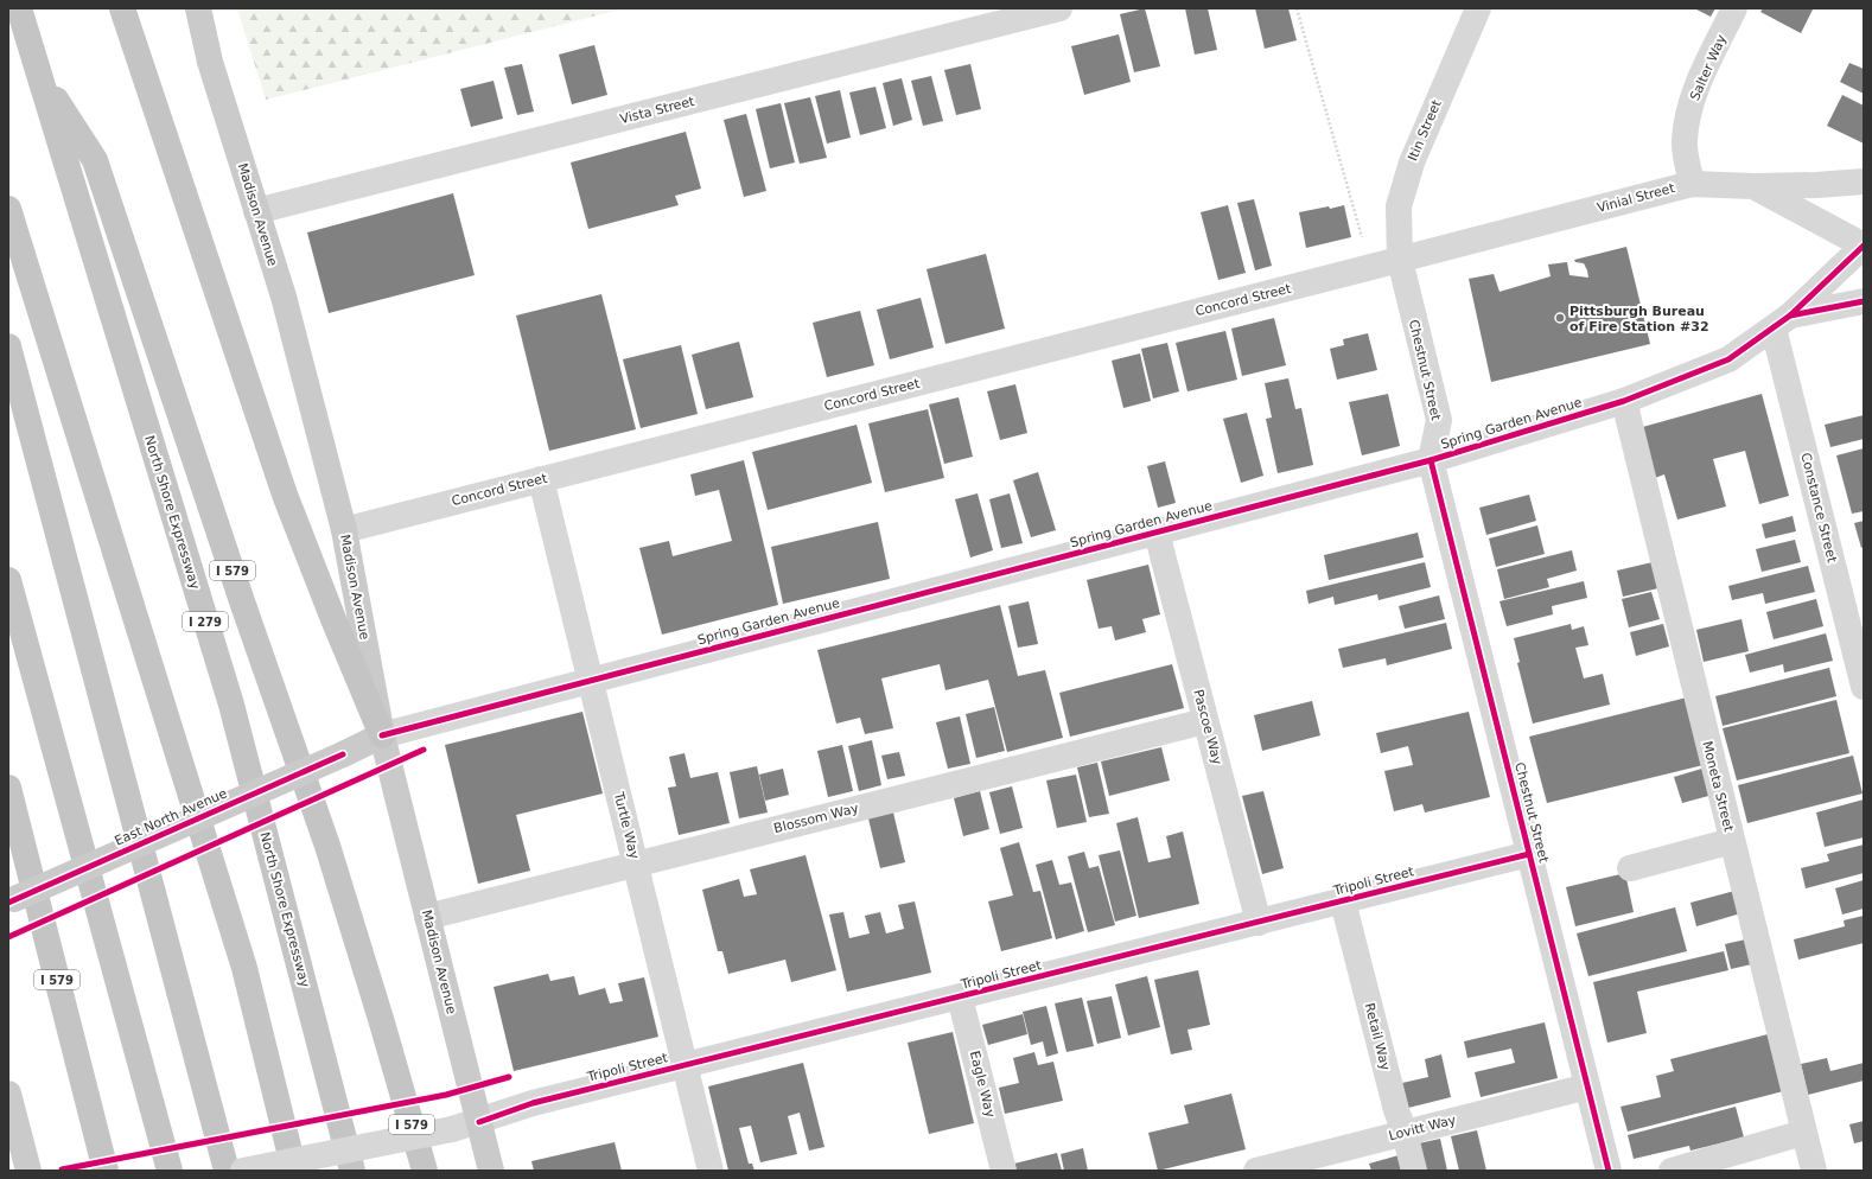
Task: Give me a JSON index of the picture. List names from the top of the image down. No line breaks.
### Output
{"streets":{"highway":["North Shore Expressway","I 579","I 279"],"main road":["Madison Avenue","East North Avenue"],"street":["Salter Way","Vista Street","Itin Street","Vinial Street","Concord Street","Chestnut Street","Spring Garden Avenue","Constance Street","Pascoe Way","Moneta Street","Blossom Way","Turtle Way","Tripoli Street","Retail Way","Eagle Way","Lovitt Way"]},"crossings":[["Salter Way","Vinial Street"],["Vista Street","Madison Avenue"],["Itin Street","Vinial Street"],["Itin Street","Concord Street"],["Itin Street","Chestnut Street"],["Vinial Street","Concord Street"],["Vinial Street","Chestnut Street"],["Vinial Street","Spring Garden Avenue"],["Madison Avenue","Concord Street"],["Madison Avenue","Spring Garden Avenue"],["Madison Avenue","East North Avenue"],["Madison Avenue","Blossom Way"],["Madison Avenue","Tripoli Street"],["Concord Street","Chestnut Street"],["Concord Street","Turtle Way"],["Chestnut Street","Spring Garden Avenue"],["Chestnut Street","Tripoli Street"],["Chestnut Street","Lovitt Way"],["Spring Garden Avenue","Constance Street"],["Spring Garden Avenue","Pascoe Way"],["Spring Garden Avenue","Moneta Street"],["Spring Garden Avenue","East North Avenue"],["Spring Garden Avenue","Turtle Way"],["North Shore Expressway","I 579"],["North Shore Expressway","I 279"],["I 579","I 279"],["Pascoe Way","Blossom Way"],["Pascoe Way","Tripoli Street"],["Blossom Way","Turtle Way"],["Turtle Way","Tripoli Street"],["Tripoli Street","Retail Way"],["Tripoli Street","Eagle Way"],["Retail Way","Lovitt Way"]],"places":["Pittsburgh Bureau of Fire Station #32"]}
